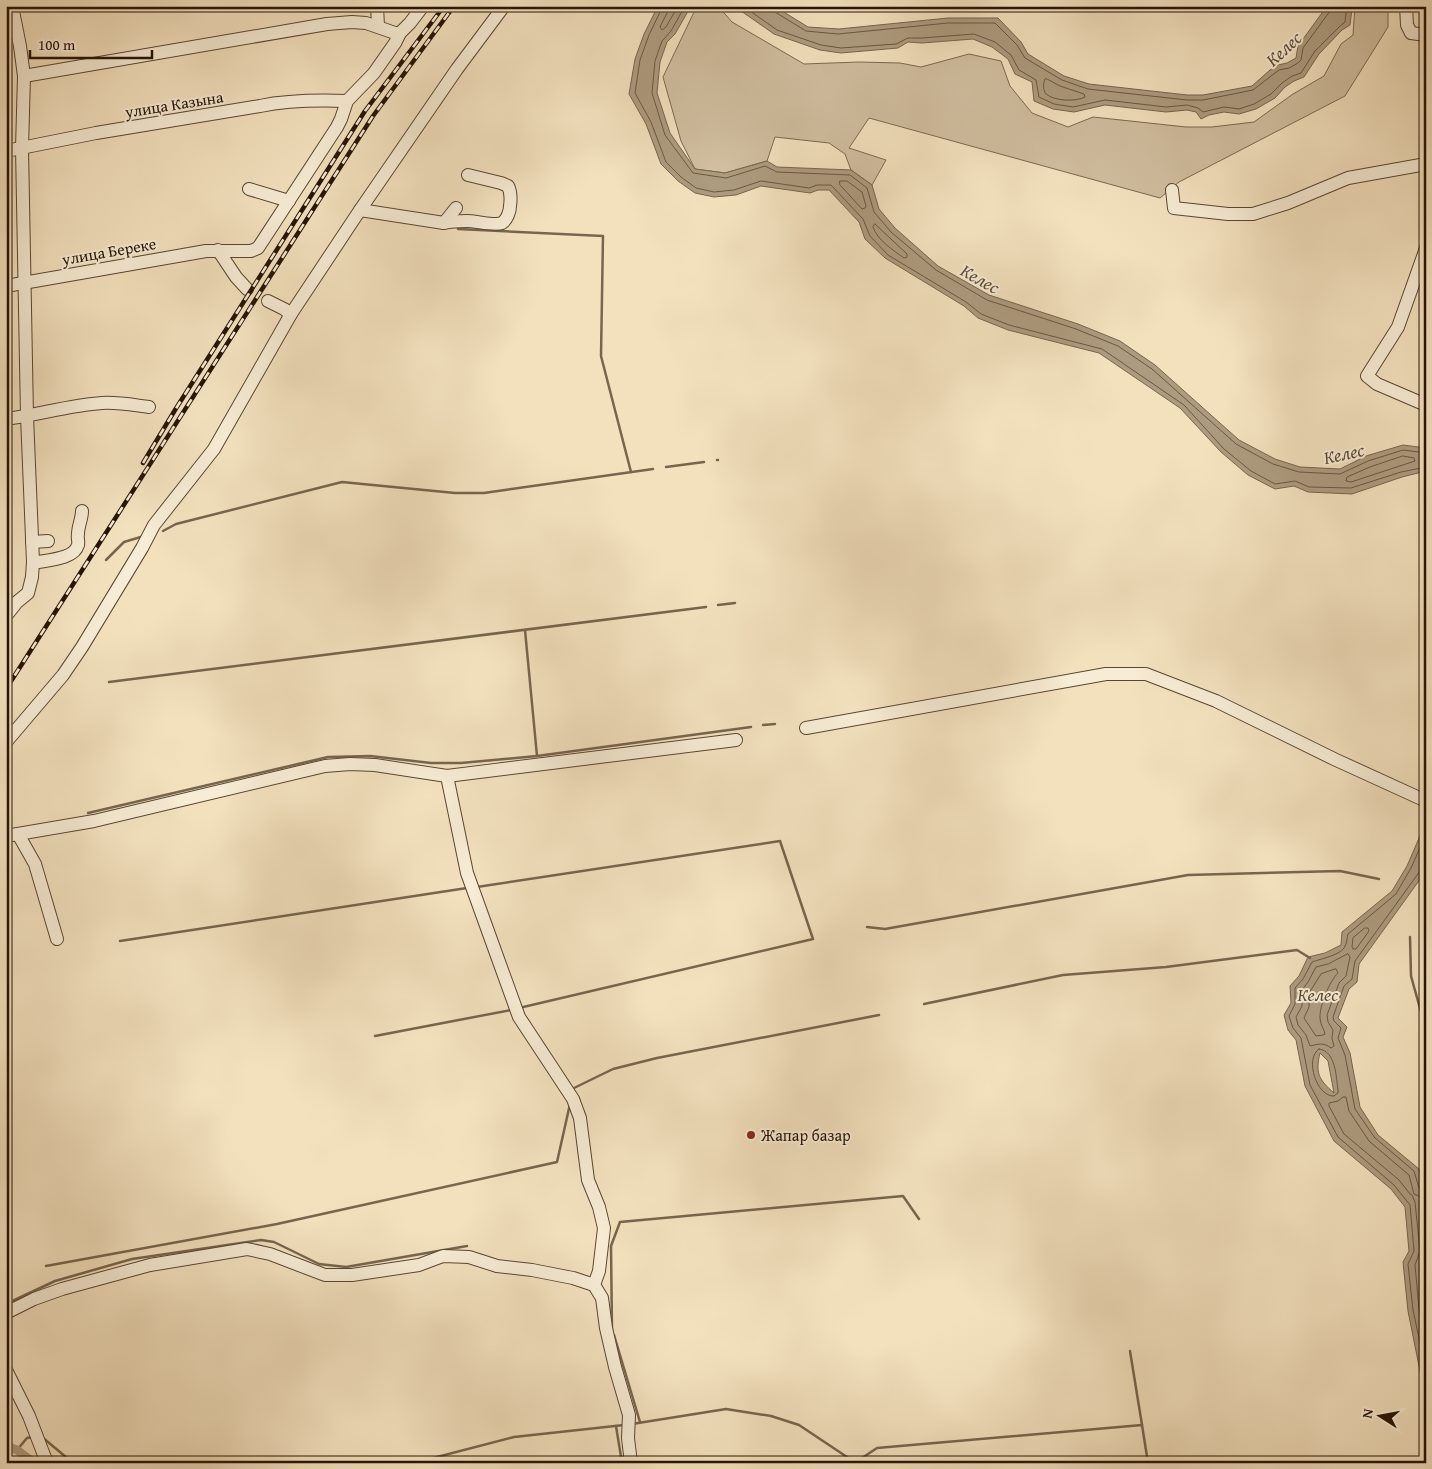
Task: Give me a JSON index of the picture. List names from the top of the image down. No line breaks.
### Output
{"streets":{"street":["улица Казына","улица Береке"]},"water":["Келес"],"places":["Жапар базар"],"scale_bar":"100 m","north":"left"}
